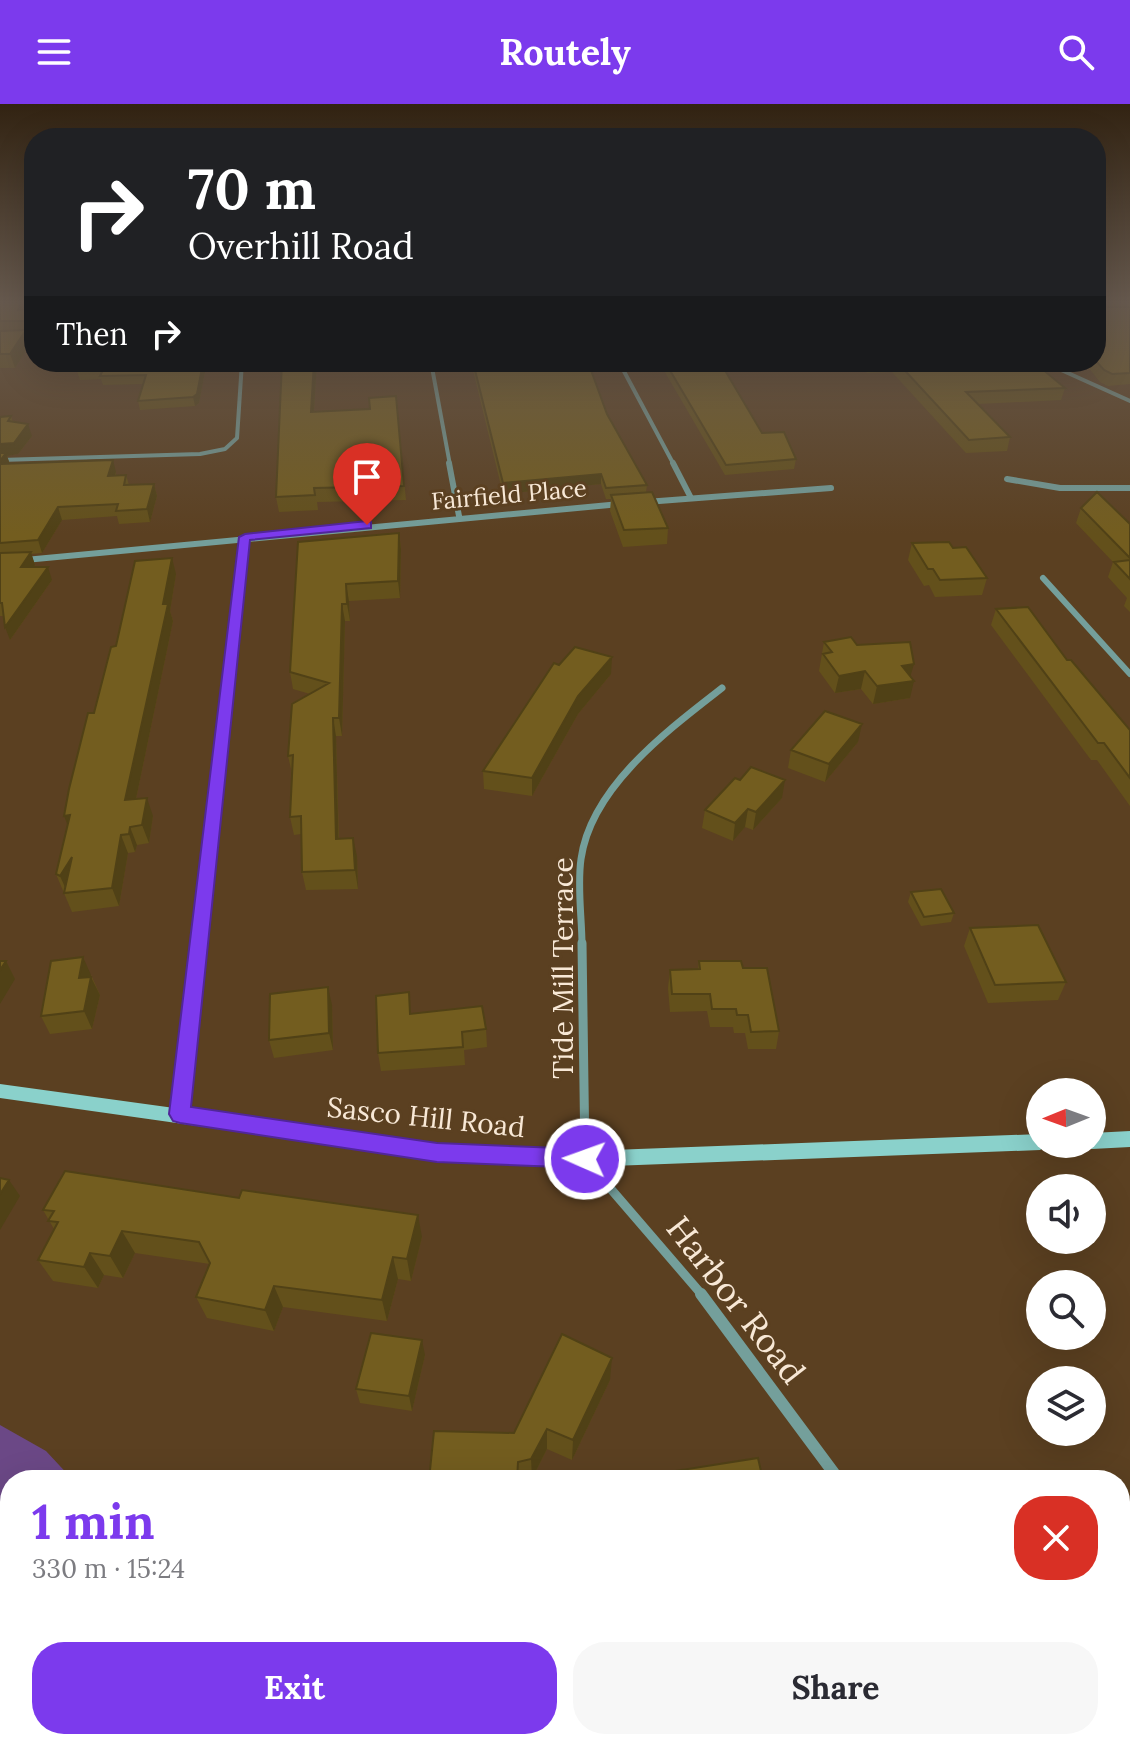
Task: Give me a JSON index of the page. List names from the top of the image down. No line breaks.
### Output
{"streets":{"street":["Fairfield Place","Tide Mill Terrace","Sasco Hill Road","Harbor Road"]},"crossings":[["Tide Mill Terrace","Sasco Hill Road"],["Tide Mill Terrace","Harbor Road"],["Sasco Hill Road","Harbor Road"]],"north":"left","page":{"header":"Routely","turn":["70 m","Overhill Road"],"then":"Then","heading":["1 min","330 m · 15:24"],"buttons":["Exit","Share"]}}
